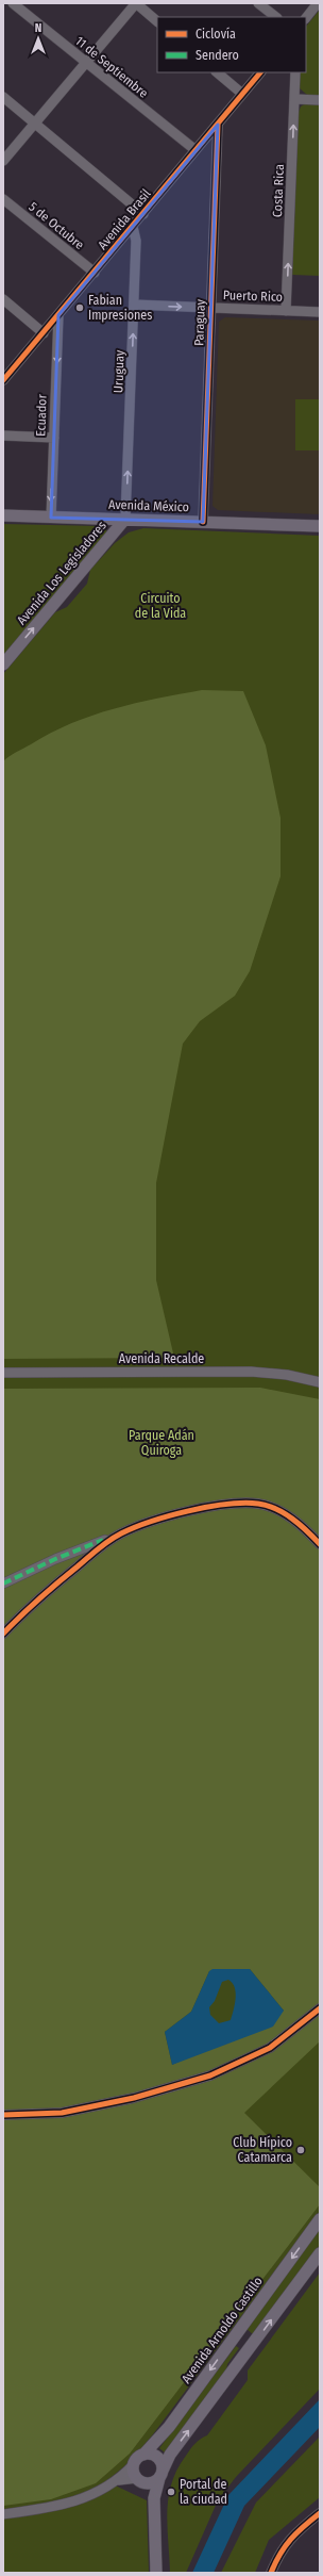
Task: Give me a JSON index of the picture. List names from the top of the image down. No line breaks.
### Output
{"streets":{"main road":["Avenida México","Avenida Los Legisladores","Avenida Arnoldo Castillo"],"street":["11 de Septiembre","Costa Rica","Avenida Brasil","5 de Octubre","Puerto Rico","Paraguay","Uruguay","Ecuador","Avenida Recalde"]},"crossings":[["11 de Septiembre","Avenida Brasil"],["Costa Rica","Puerto Rico"],["Avenida Brasil","5 de Octubre"],["Avenida Brasil","Paraguay"],["Avenida Brasil","Uruguay"],["Avenida Brasil","Ecuador"],["Puerto Rico","Paraguay"],["Puerto Rico","Uruguay"],["Paraguay","Avenida México"],["Uruguay","Avenida México"],["Uruguay","Avenida Los Legisladores"],["Ecuador","Avenida México"],["Avenida México","Avenida Los Legisladores"]],"one_way":["Costa Rica","Puerto Rico","Uruguay","Ecuador","Avenida Los Legisladores"],"parks":["Circuito de la Vida","Parque Adán Quiroga"],"places":["Fabian Impresiones","Club Hípico Catamarca","Portal de la ciudad"],"legend":["Ciclovía","Sendero"],"north":"top"}
